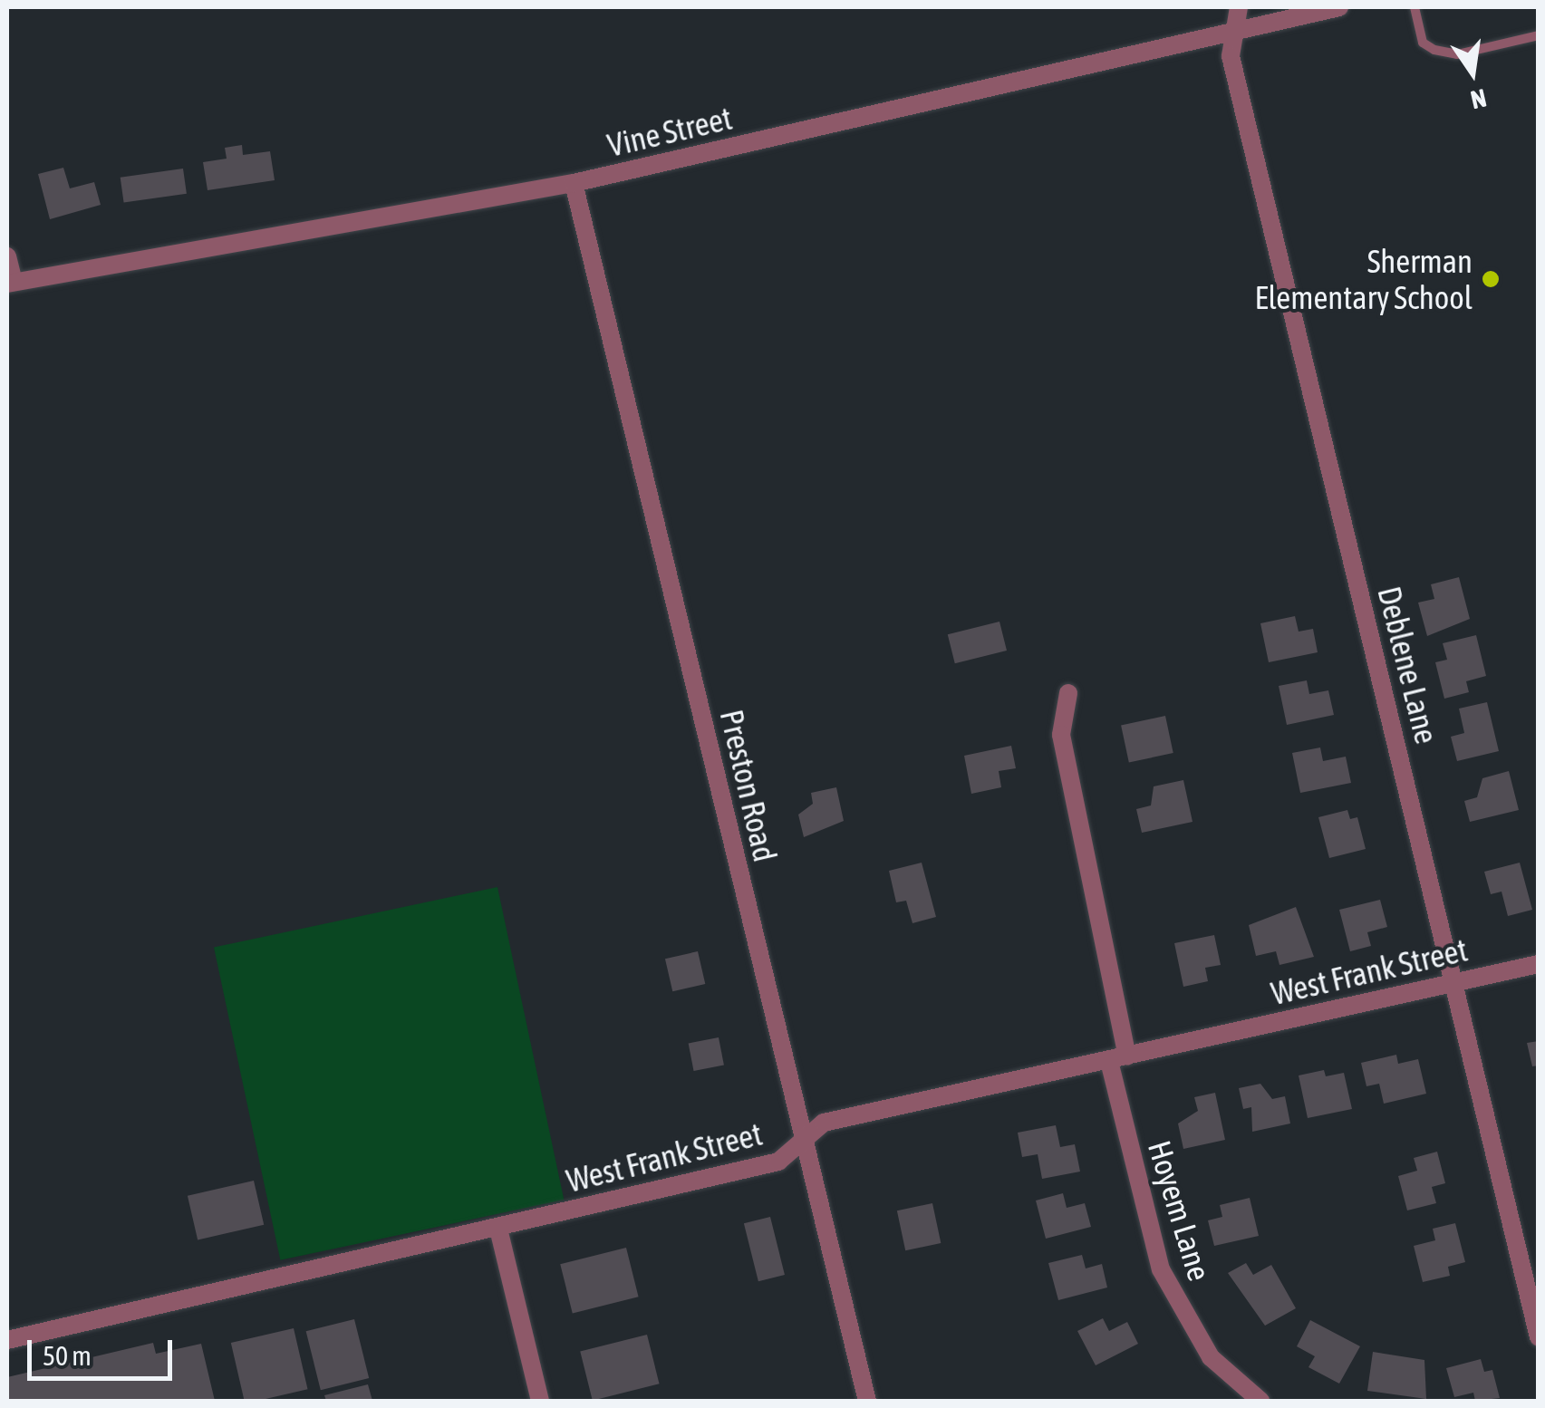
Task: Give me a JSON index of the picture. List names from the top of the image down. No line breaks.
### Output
{"streets":{"street":["Vine Street","Deblene Lane","Preston Road","West Frank Street","Hoyem Lane"]},"crossings":[["Vine Street","Deblene Lane"],["Vine Street","Preston Road"],["Deblene Lane","West Frank Street"],["Preston Road","West Frank Street"],["West Frank Street","Hoyem Lane"]],"places":["Sherman Elementary School"],"scale_bar":"50 m","north":"bottom"}
